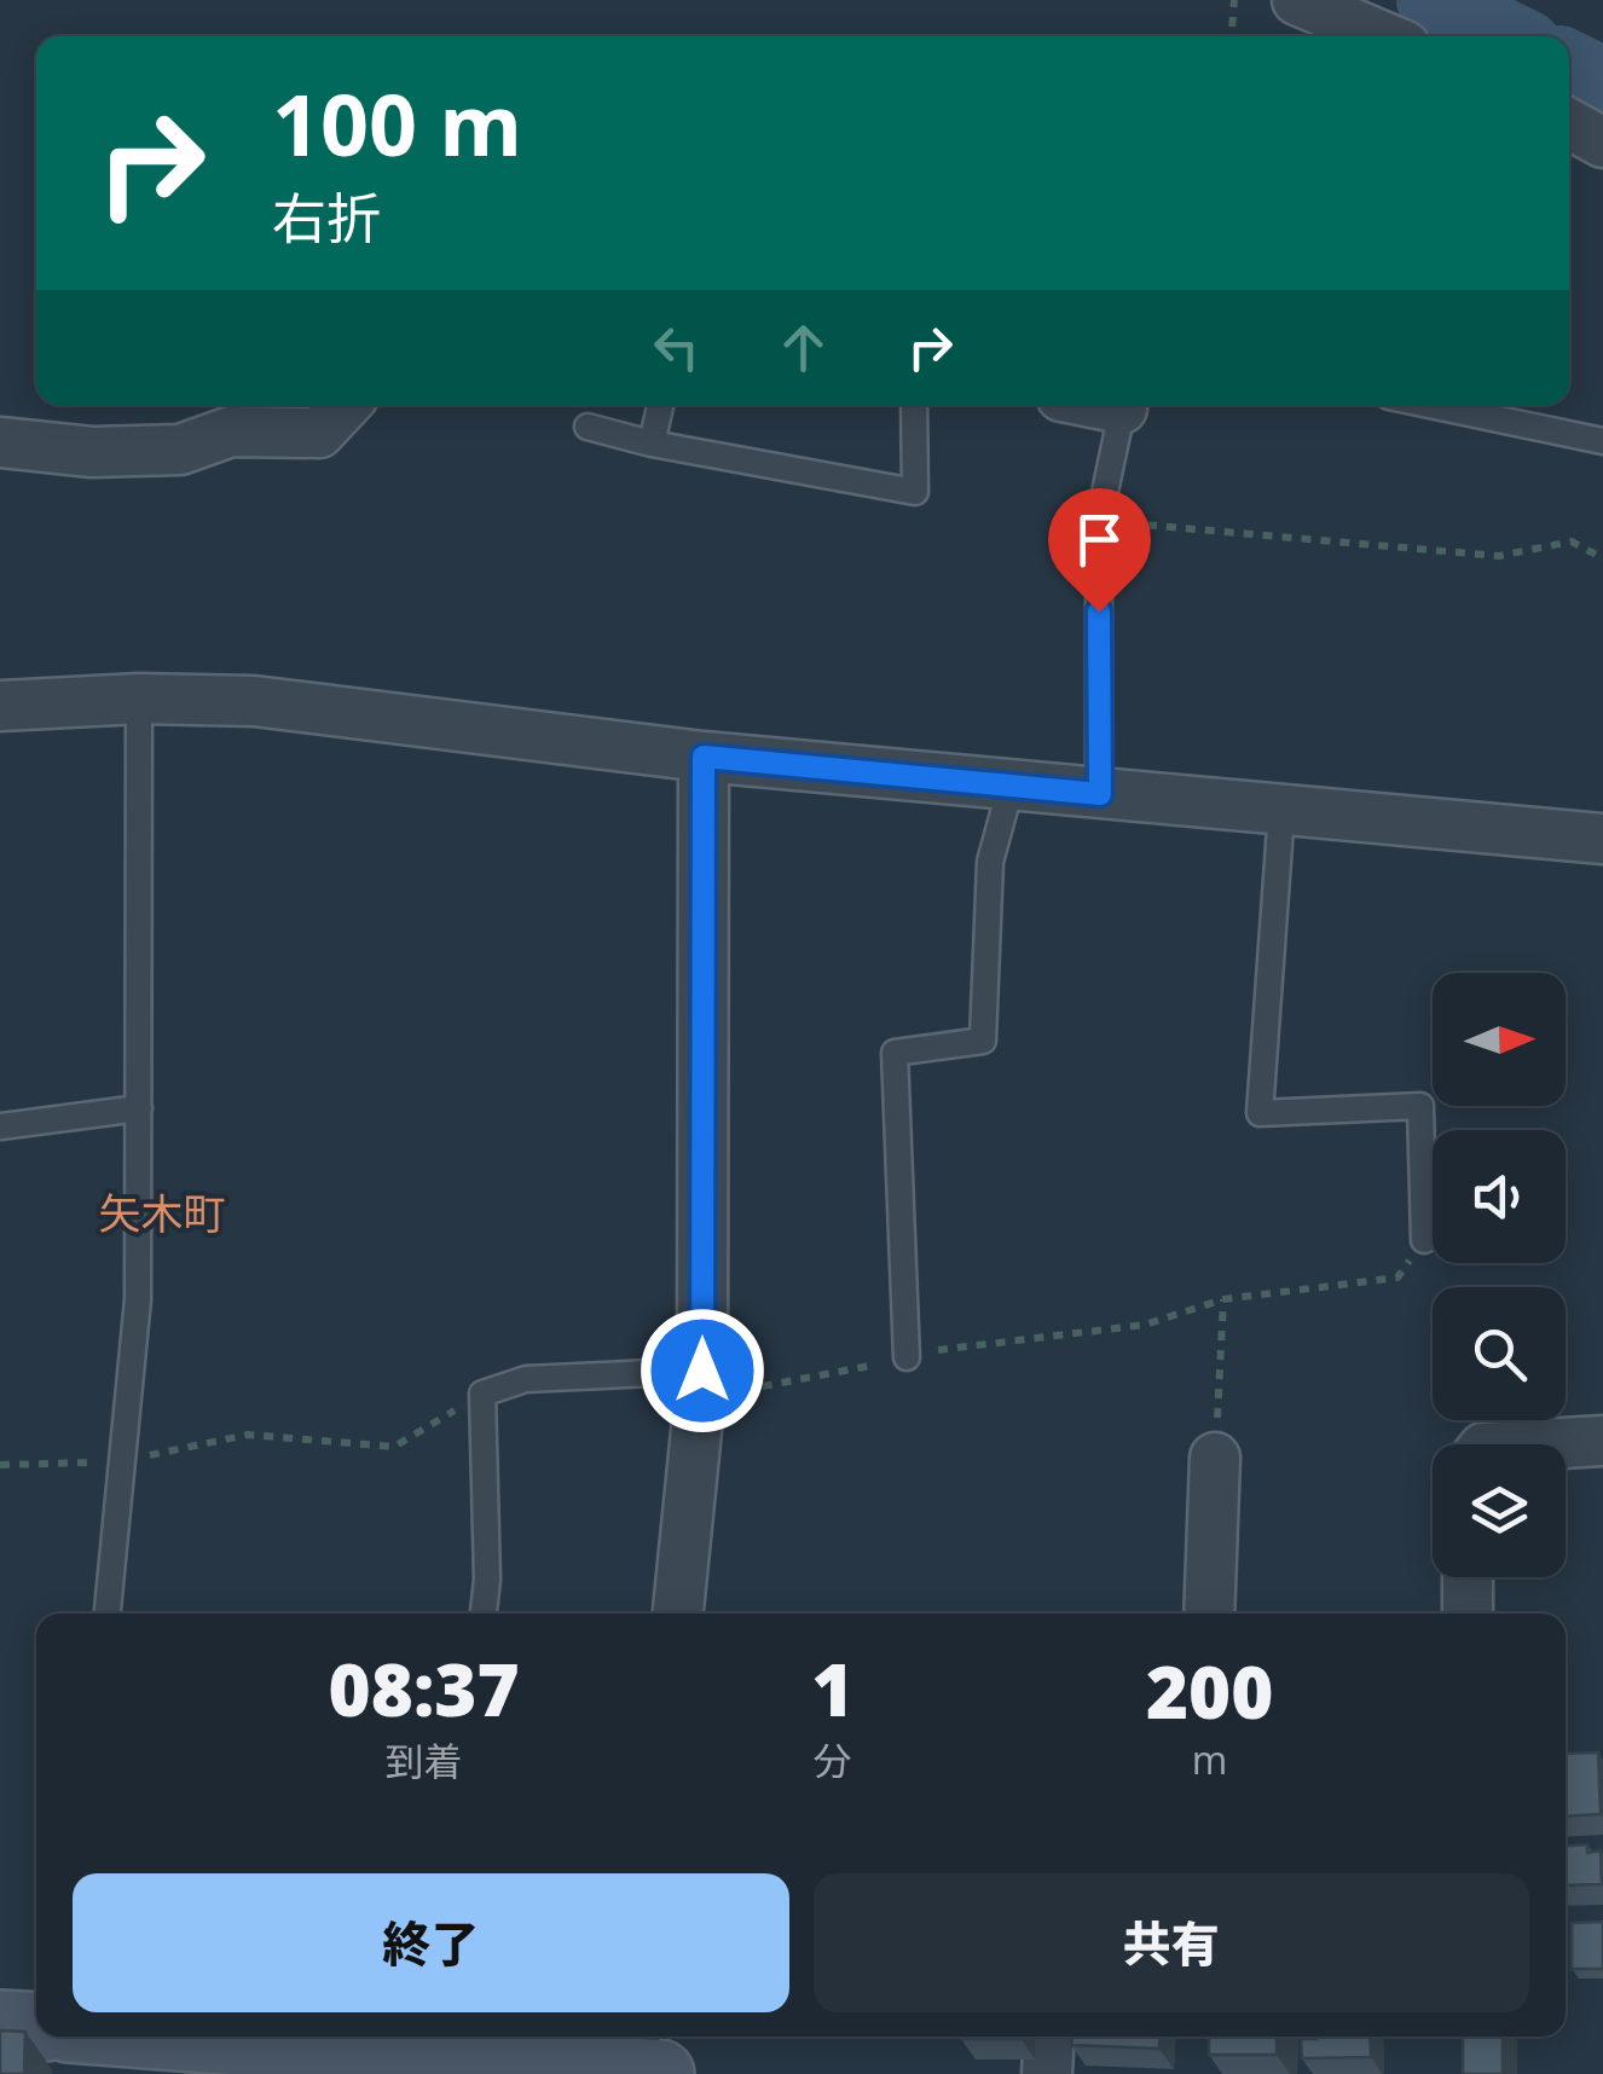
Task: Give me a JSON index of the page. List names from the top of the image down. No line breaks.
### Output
{"districts":["矢木町"],"north":"right","page":{"turn":["100 m","右折"],"eta":["08:37","到着","1","分","200","m"],"buttons":["終了","共有"]}}
